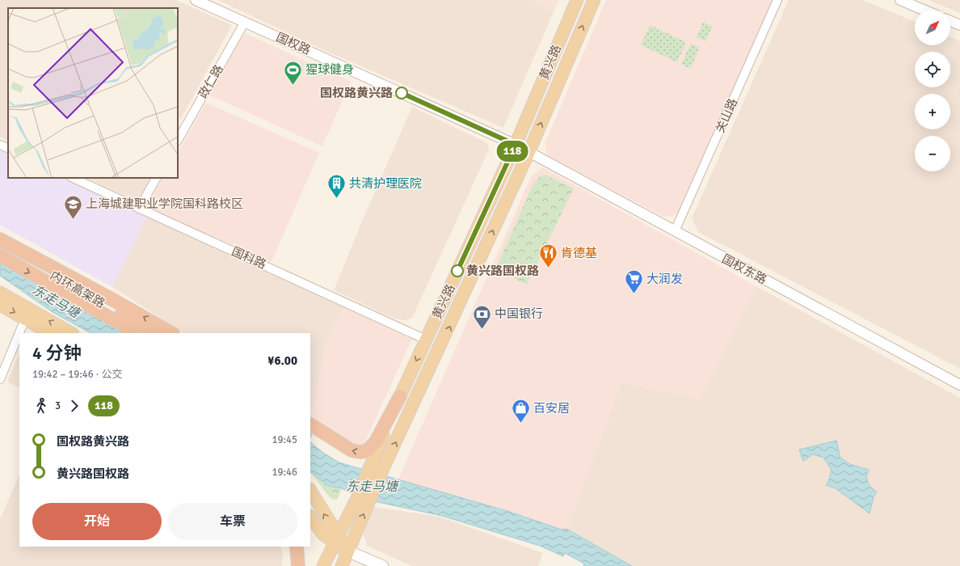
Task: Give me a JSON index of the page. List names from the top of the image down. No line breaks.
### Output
{"streets":{"highway":["内环高架路"],"main road":["黄兴路"],"street":["国权路","政仁路","关山路","国科路","国权东路"]},"crossings":[["国权路","黄兴路"],["国权路","政仁路"],["国权路","国权东路"],["黄兴路","国科路"],["黄兴路","国权东路"],["关山路","国权东路"]],"water":["东走马塘"],"places":{"sports":["猩球健身"],"other":["国权路黄兴路","黄兴路国权路"],"building":["共清护理医院"],"school or university":["上海城建职业学院国科路校区"],"restaurant":["肯德基"],"supermarket":["大润发"],"bank":["中国银行"],"shop":["百安居"]},"lines":["bus line 118"],"north":"top right","page":{"on_map":"118","map_buttons":["+","−"],"heading":["4 分钟","19:42 – 19:46 · 公交","¥6.00"],"legs":["3","118"],"list":[{"name":"国权路黄兴路","value":"19:45"},{"name":"黄兴路国权路","value":"19:46"}],"buttons":["开始","车票"]}}
